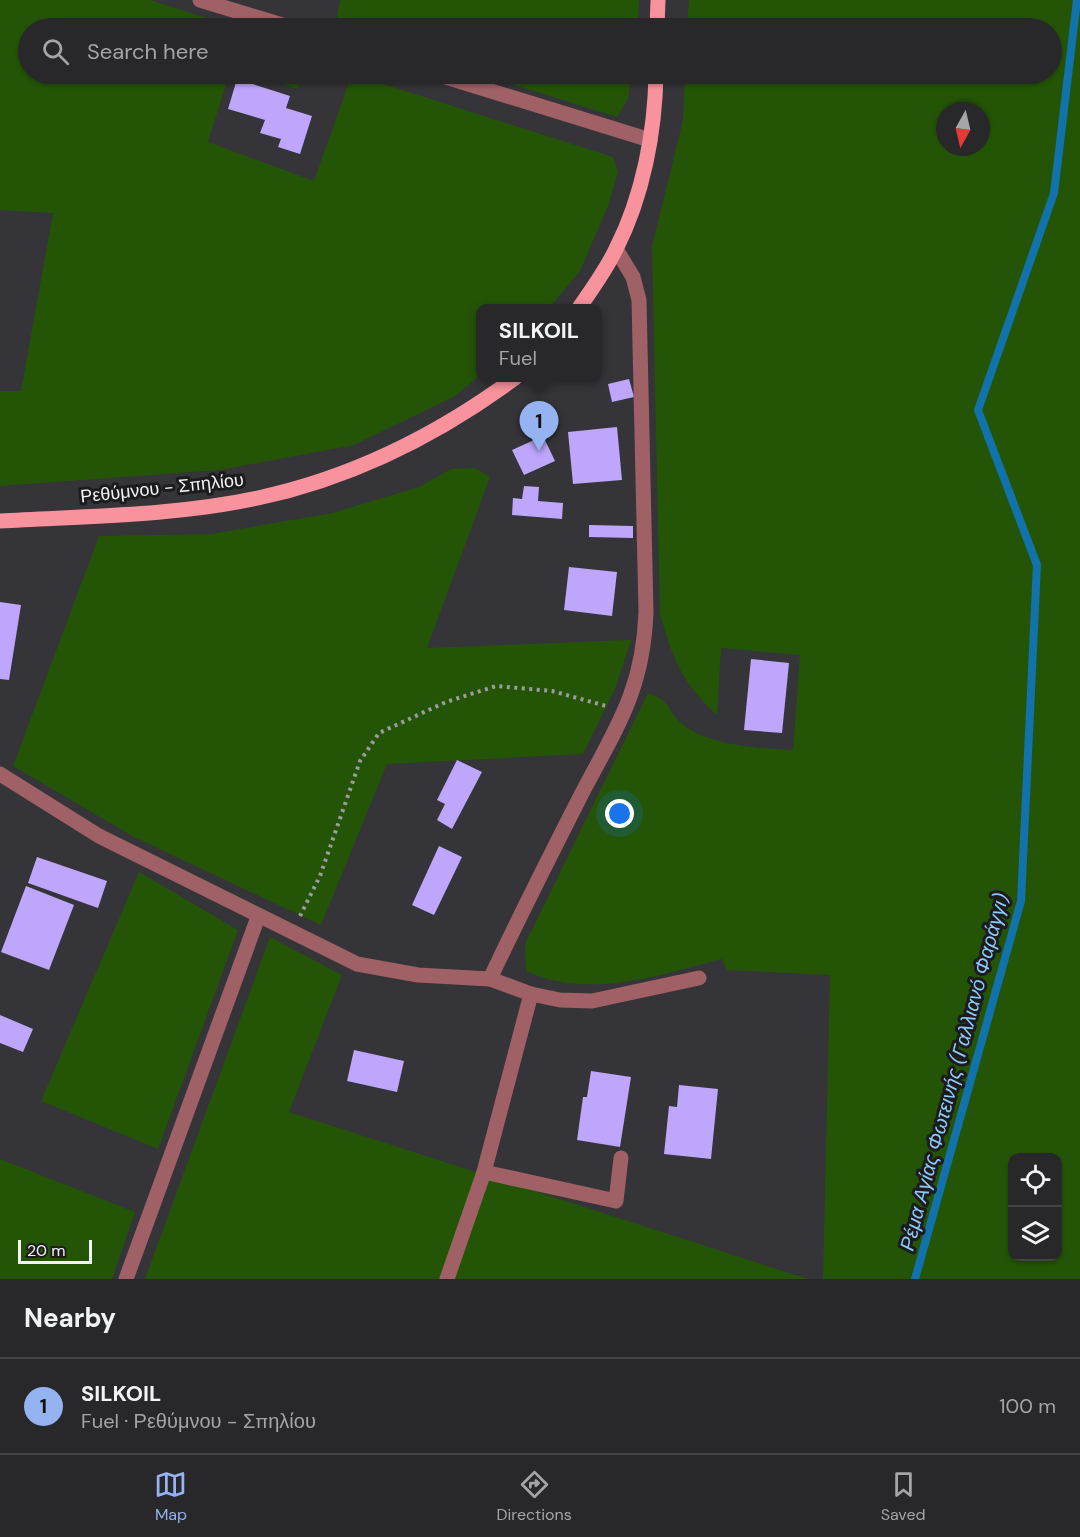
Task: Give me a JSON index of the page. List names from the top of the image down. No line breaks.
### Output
{"streets":{"main road":["Ρεθύμνου - Σπηλίου"]},"water":["Ρέμα Αγίας Φωτεινής (Γαλλιανό Φαράγγι)"],"scale_bar":"20 m","north":"bottom","page":{"search":"Search here","popup":["SILKOIL","Fuel"],"pins":"1","scale":"20 m","heading":"Nearby","list":[{"mark":"1","name":"SILKOIL","note":"Fuel · Ρεθύμνου - Σπηλίου","value":"100 m"}],"nav":["Map","Directions","Saved"]}}
